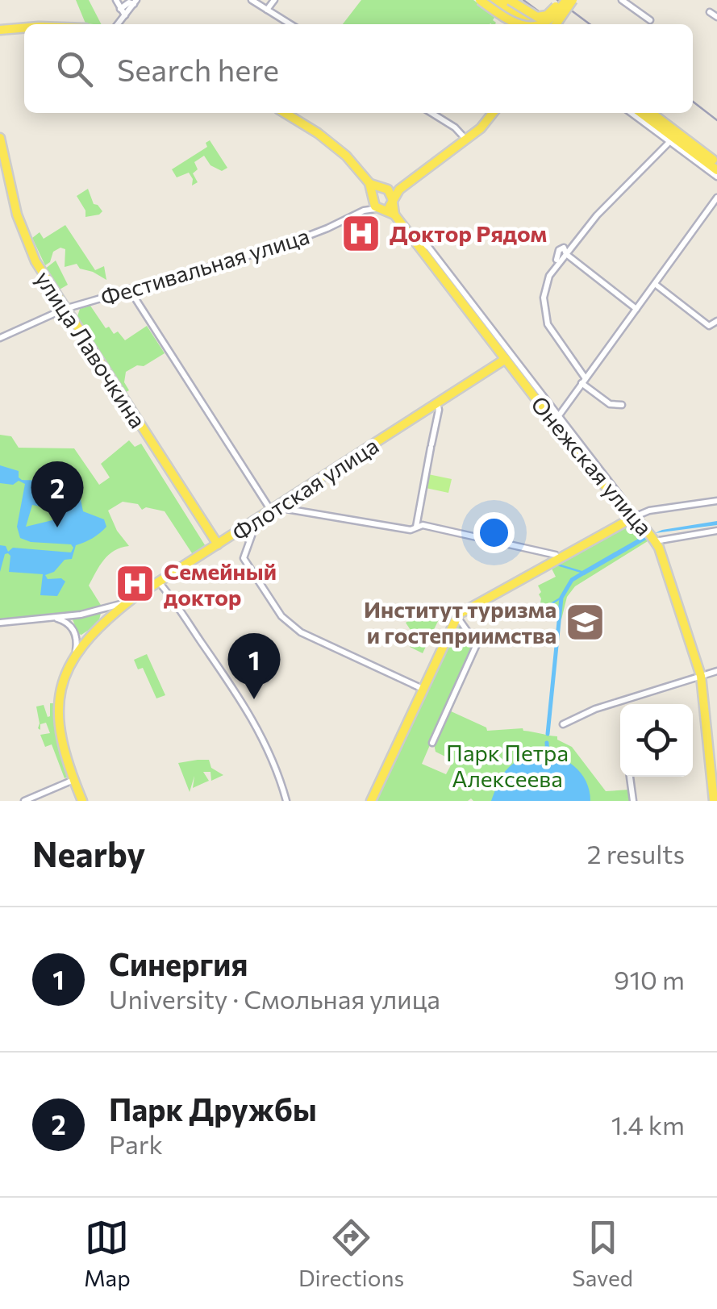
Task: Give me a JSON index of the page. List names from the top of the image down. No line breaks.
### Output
{"streets":{"main road":["улица Лавочкина","Онежская улица","Флотская улица"],"street":["Фестивальная улица"]},"crossings":[["Фестивальная улица","улица Лавочкина"],["улица Лавочкина","Флотская улица"],["Онежская улица","Флотская улица"]],"parks":["Парк Петра Алексеева"],"places":{"hospital":["Доктор Рядом","Семейный доктор"],"school or university":["Институт туризма и гостеприимства"]},"page":{"search":"Search here","pins":["2","1"],"heading":["Nearby","2 results"],"list":[{"mark":"1","name":"Синергия","note":"University · Смольная улица","value":"910 m"},{"mark":"2","name":"Парк Дружбы","note":"Park","value":"1.4 km"}],"nav":["Map","Directions","Saved"]}}
